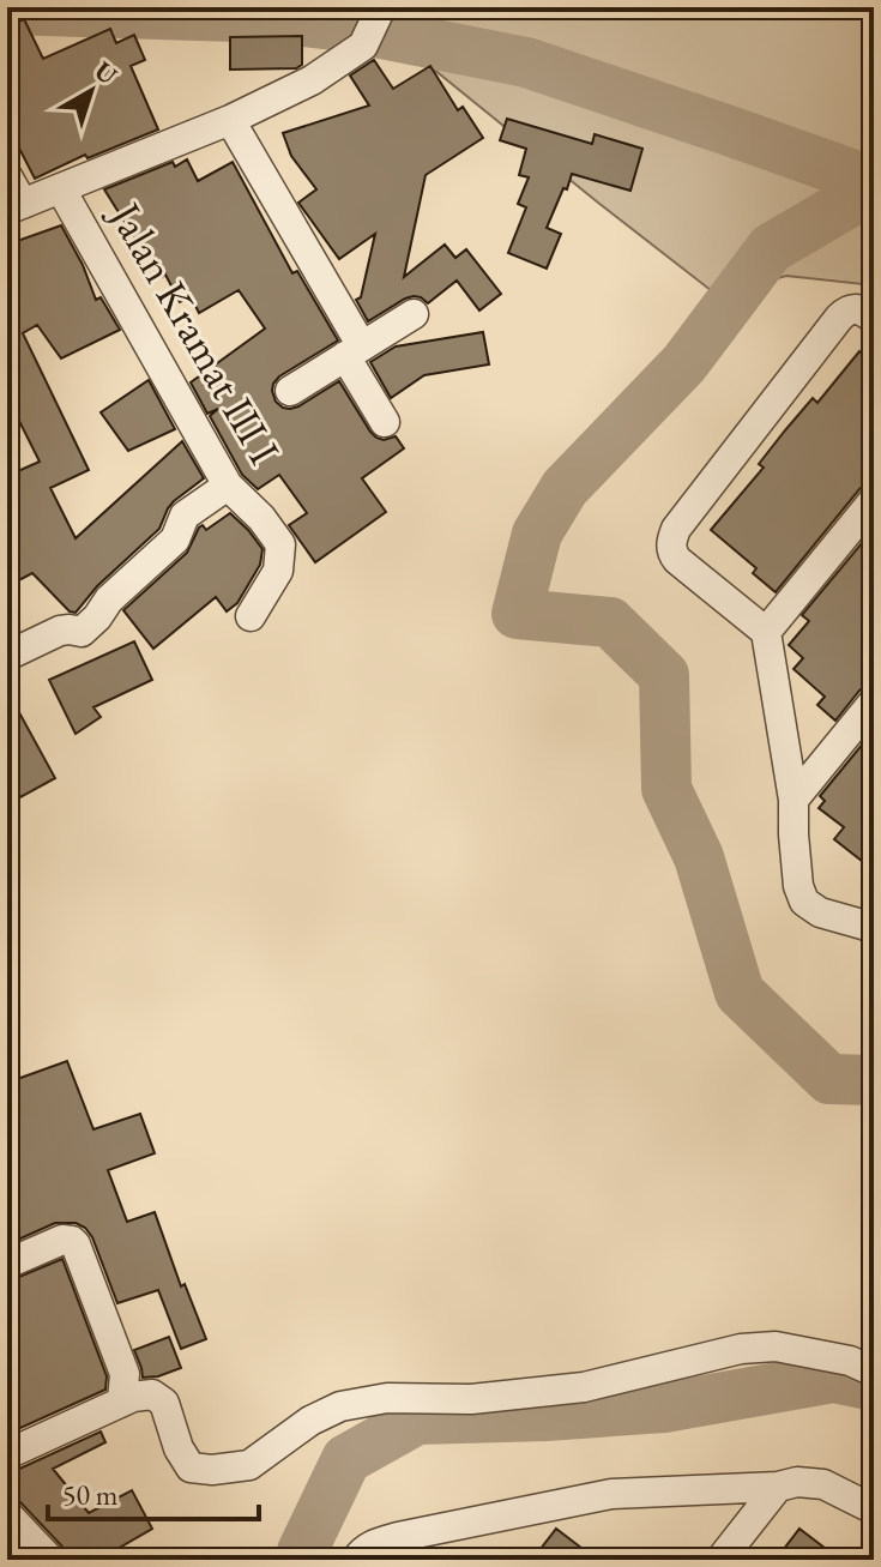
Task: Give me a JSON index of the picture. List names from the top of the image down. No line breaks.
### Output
{"streets":{"street":["Jalan Kramat III I"]},"scale_bar":"50 m","north":"top right"}
